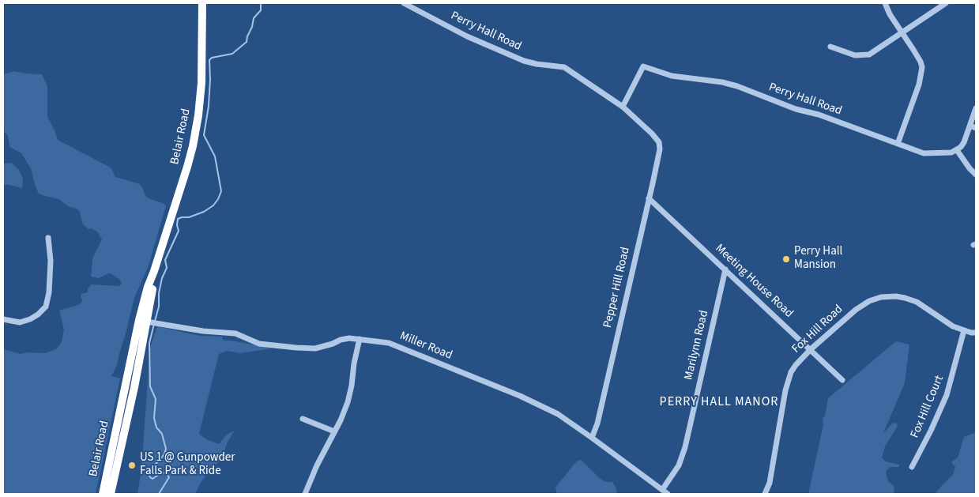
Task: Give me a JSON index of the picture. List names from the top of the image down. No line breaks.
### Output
{"streets":{"highway":["Belair Road"],"street":["Perry Hall Road","Meeting House Road","Pepper Hill Road","Fox Hill Road","Marilynn Road","Miller Road","Fox Hill Court"]},"crossings":[["Perry Hall Road","Pepper Hill Road"],["Belair Road","Miller Road"],["Meeting House Road","Pepper Hill Road"],["Meeting House Road","Fox Hill Road"],["Meeting House Road","Marilynn Road"],["Pepper Hill Road","Miller Road"],["Fox Hill Road","Fox Hill Court"],["Marilynn Road","Miller Road"]],"districts":["PERRY HALL MANOR"],"places":["Perry Hall Mansion","US 1 @ Gunpowder Falls Park & Ride"]}
